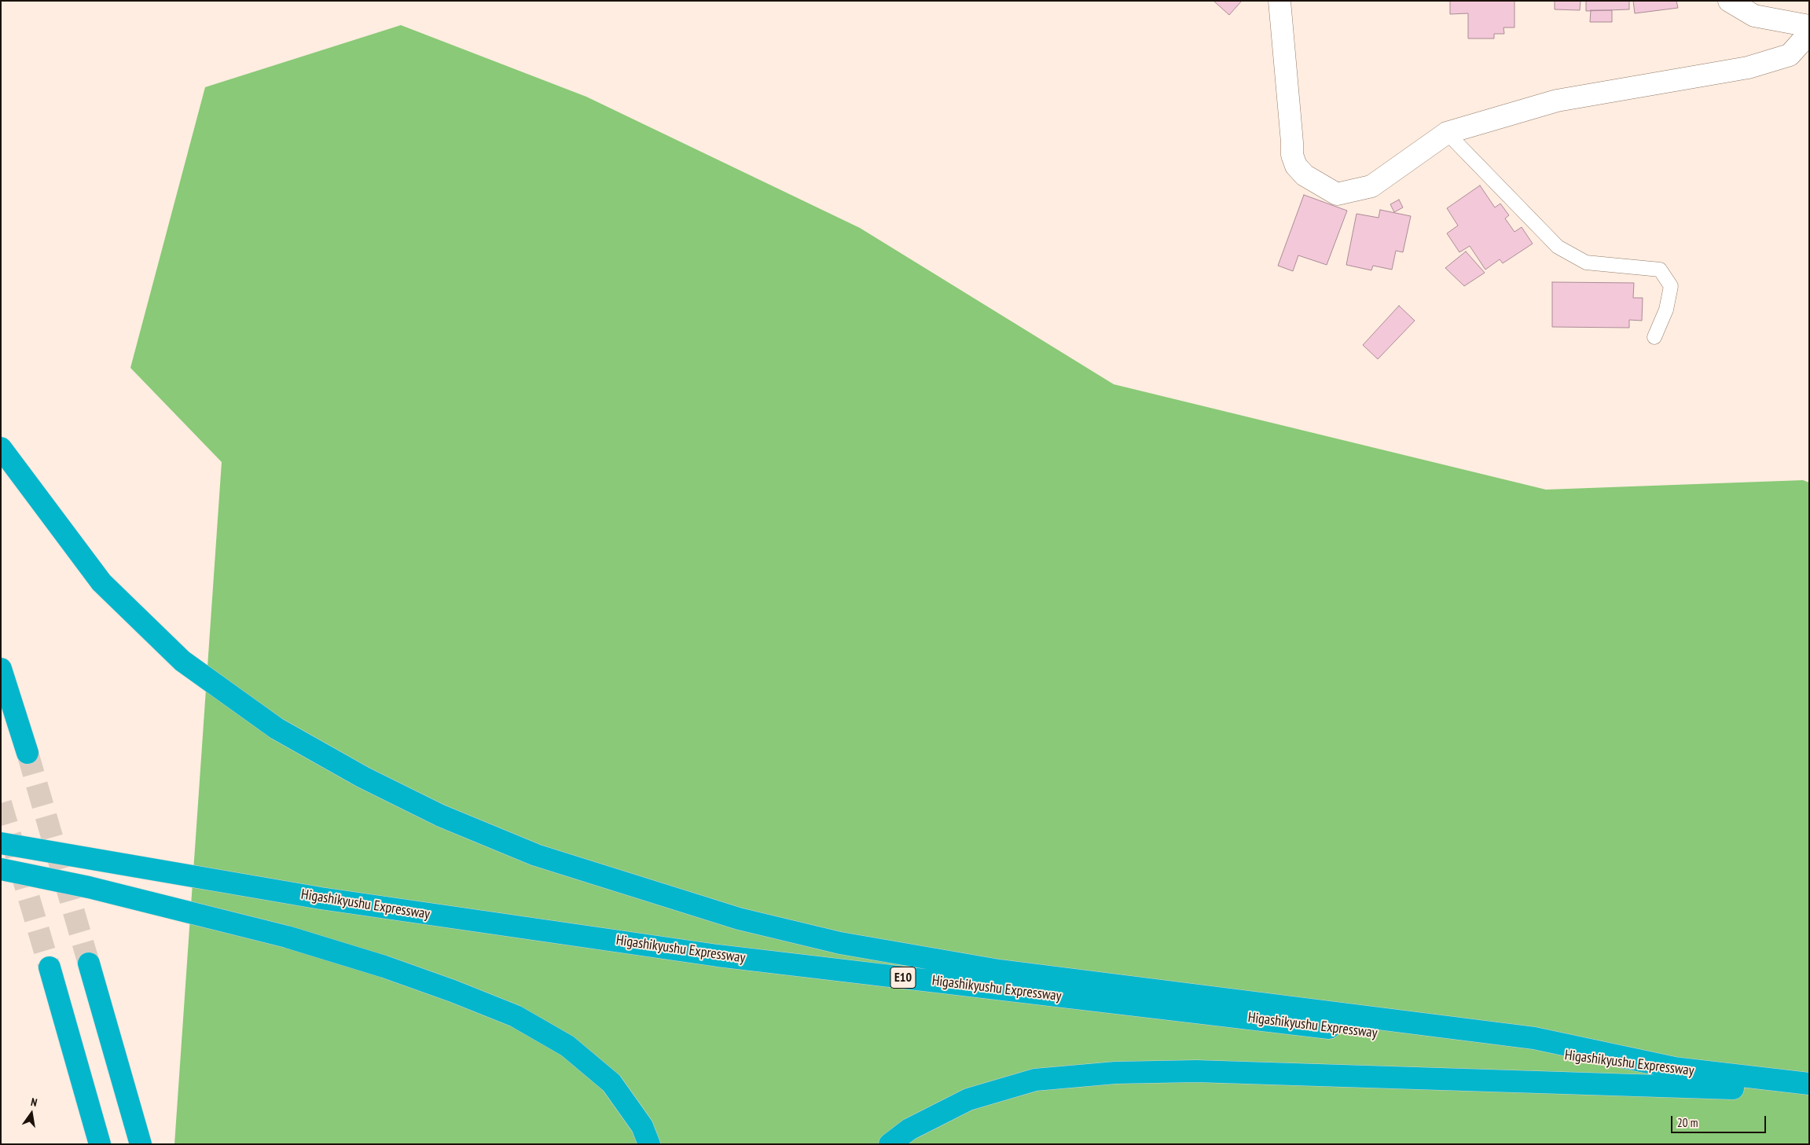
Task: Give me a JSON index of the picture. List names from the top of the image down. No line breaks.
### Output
{"streets":{"highway":["Higashikyushu Expressway","E10"]},"scale_bar":"20 m","north":"top"}
